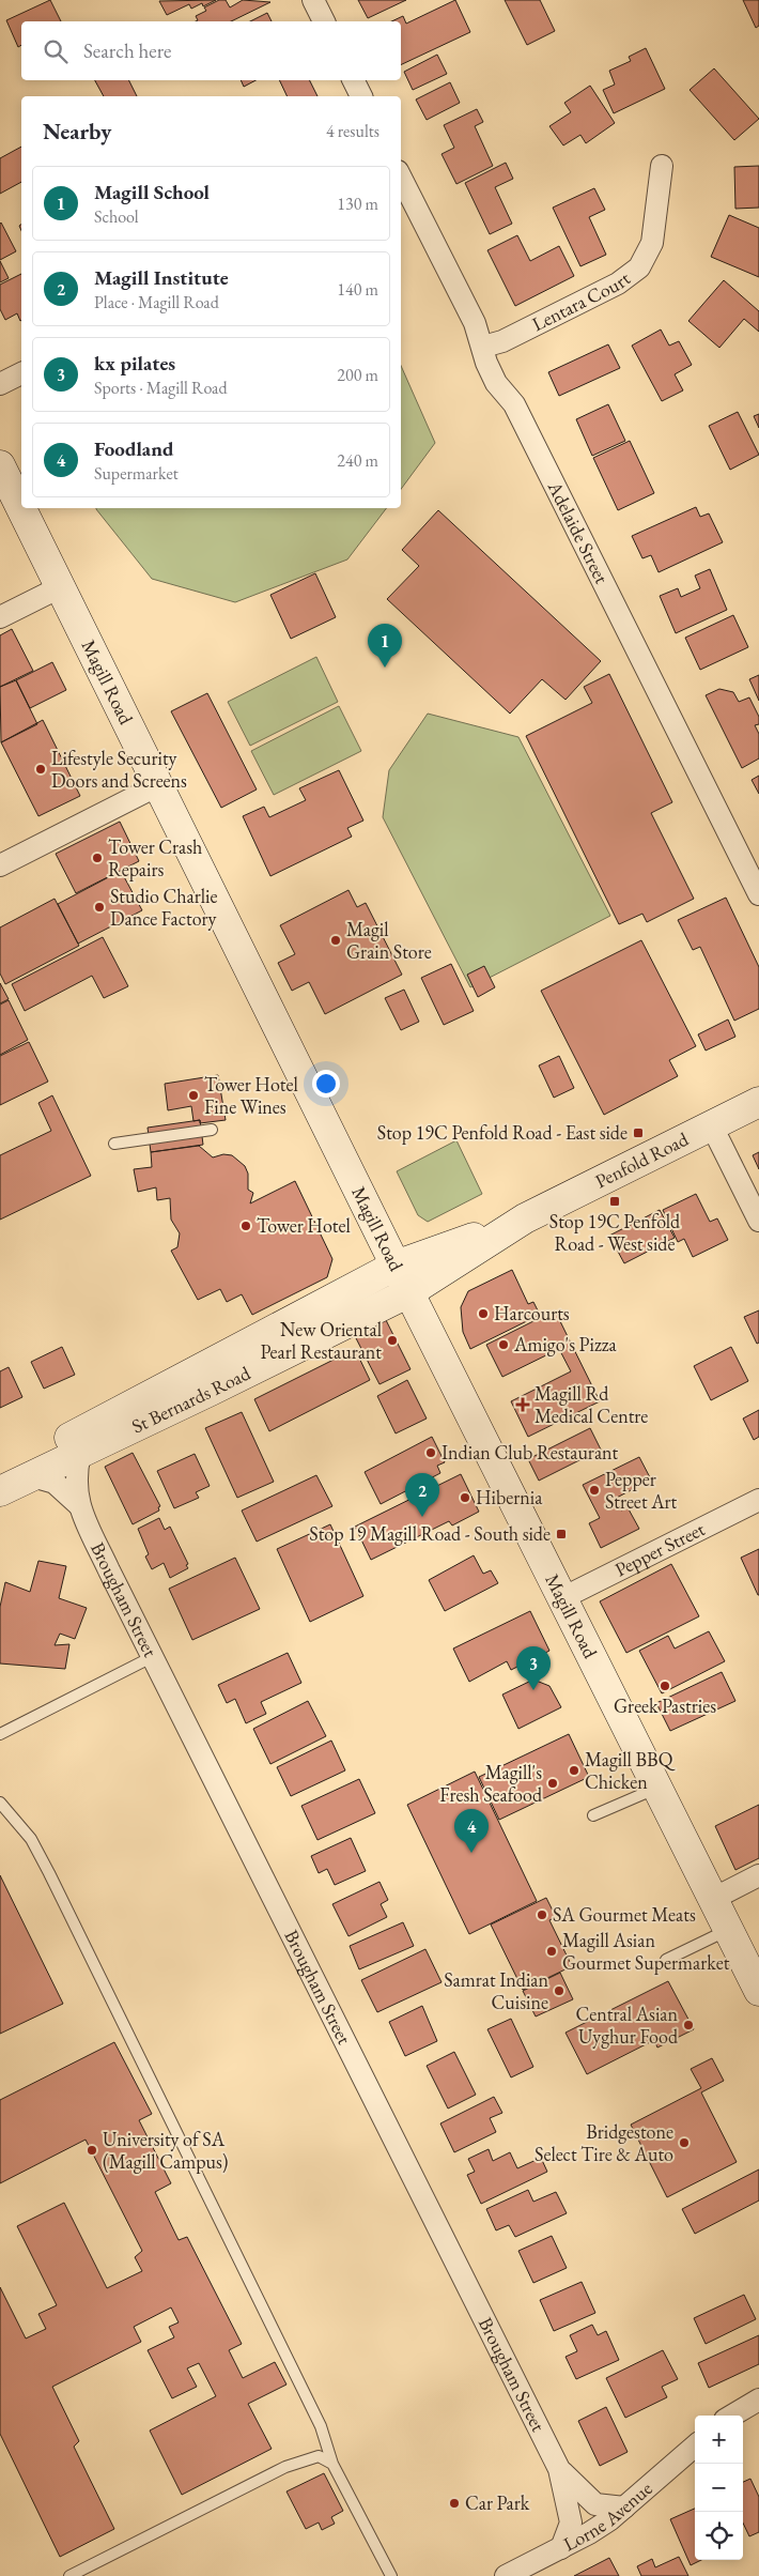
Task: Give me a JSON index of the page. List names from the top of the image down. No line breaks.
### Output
{"streets":{"main road":["Magill Road","Penfold Road","St Bernards Road"],"street":["Lentara Court","Adelaide Street","Pepper Street","Brougham Street","Lorne Avenue"]},"crossings":[["Lentara Court","Adelaide Street"],["Magill Road","Penfold Road"],["Magill Road","St Bernards Road"],["Magill Road","Pepper Street"],["Penfold Road","St Bernards Road"],["St Bernards Road","Brougham Street"],["Brougham Street","Lorne Avenue"]],"places":{"other":["Lifestyle Security Doors and Screens","Tower Crash Repairs","Studio Charlie Dance Factory","Magil Grain Store","Tower Hotel Fine Wines","Tower Hotel","Harcourts","New Oriental Pearl Restaurant","Amigo's Pizza","Indian Club Restaurant","Pepper Street Art","Hibernia","Greek Pastries","Magill BBQ Chicken","Magill's Fresh Seafood","SA Gourmet Meats","Magill Asian Gourmet Supermarket","Samrat Indian Cuisine","Central Asian Uyghur Food","Bridgestone Select Tire & Auto","University of SA (Magill Campus)","Car Park"],"transit":["Stop 19C Penfold Road - East side","Stop 19C Penfold Road - West side","Stop 19 Magill Road - South side"],"health":["Magill Rd Medical Centre"]},"page":{"search":"Search here","heading":["Nearby","4 results"],"list":[{"mark":"1","name":"Magill School","note":"School","value":"130 m"},{"mark":"2","name":"Magill Institute","note":"Place · Magill Road","value":"140 m"},{"mark":"3","name":"kx pilates","note":"Sports · Magill Road","value":"200 m"},{"mark":"4","name":"Foodland","note":"Supermarket","value":"240 m"}],"pins":["1","2","3","4"],"map_buttons":["+","−"]}}
